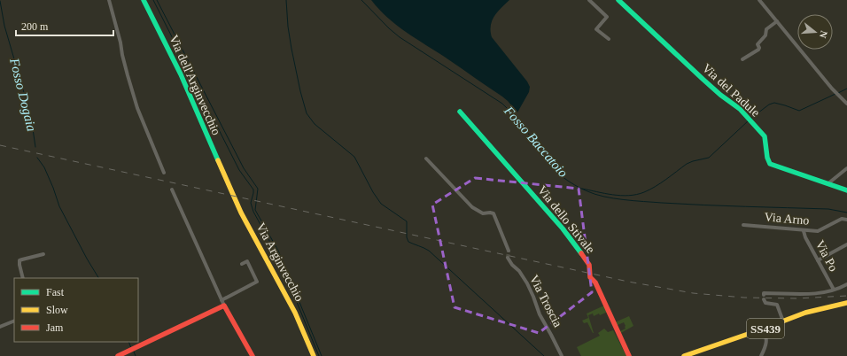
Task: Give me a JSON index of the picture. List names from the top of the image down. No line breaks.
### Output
{"streets":{"street":["Via dell'Arginvecchio","Via del Padule","Via Arno","Via dello Stivale","Via Po","Via Arginvecchio","Via Troscia","SS439"]},"crossings":[["Via dell'Arginvecchio","Via Arginvecchio"],["Via Arno","Via Po"]],"water":["Fosso Dogaia","Fosso Baccatoio"],"legend":["Fast","Slow","Jam"],"scale_bar":"200 m","north":"right"}
